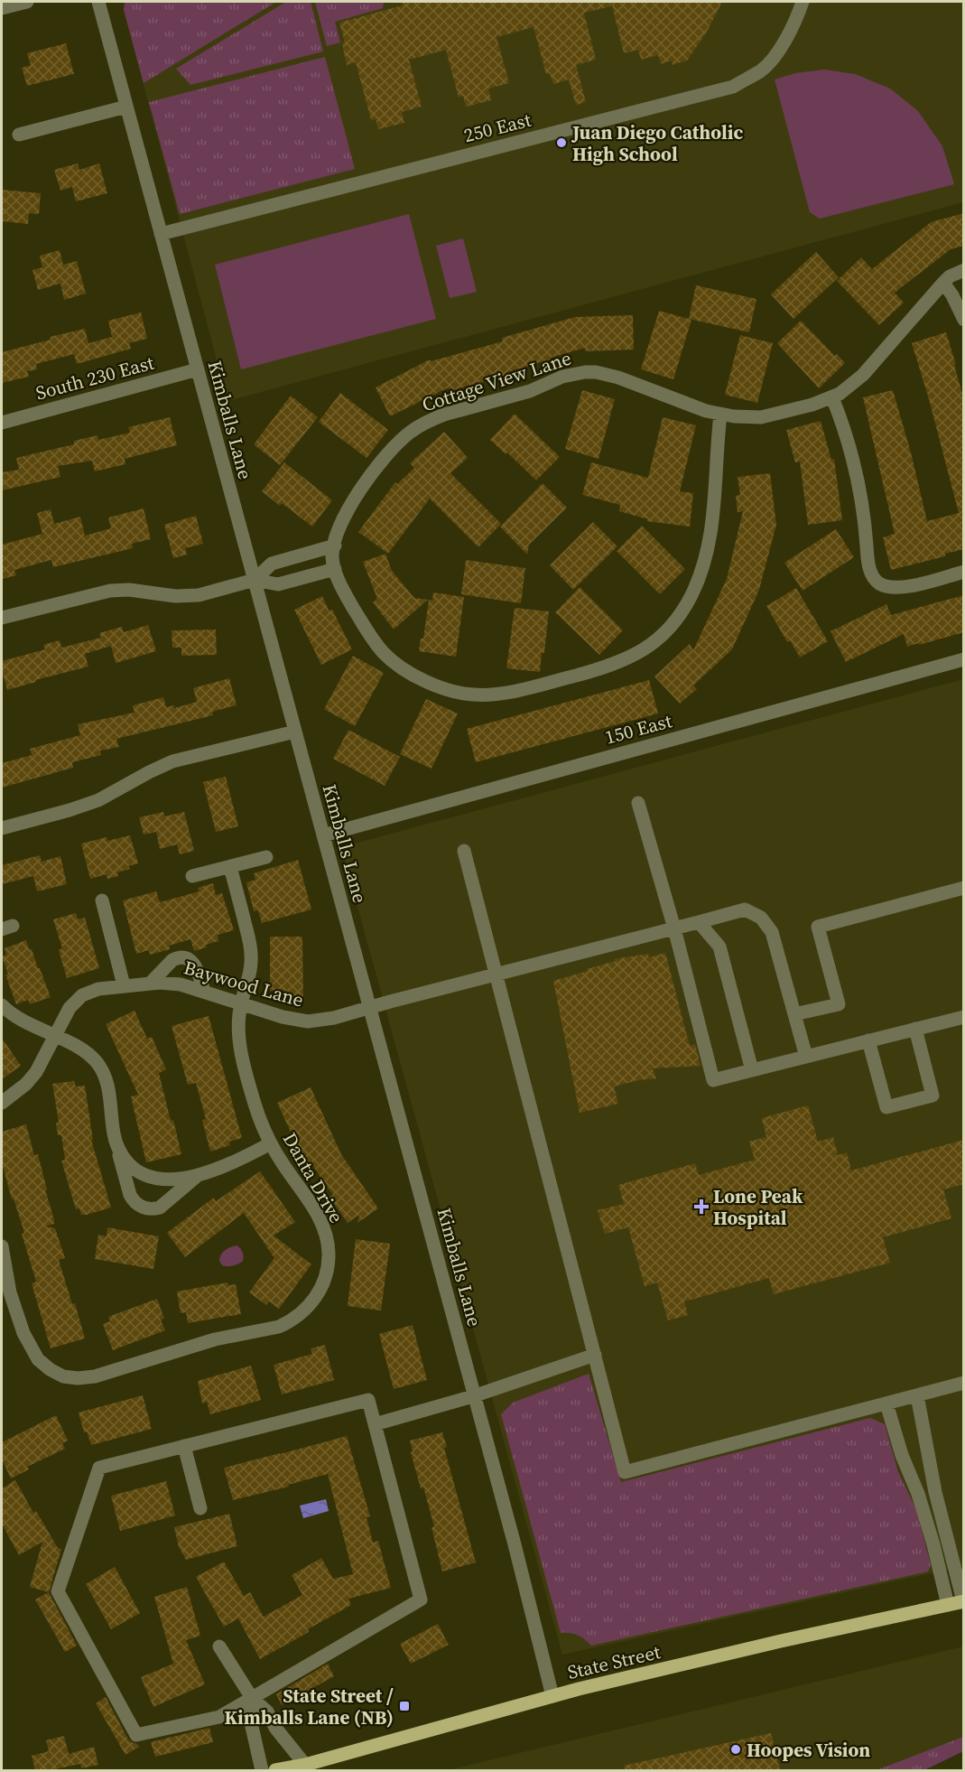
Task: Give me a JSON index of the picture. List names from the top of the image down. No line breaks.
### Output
{"streets":{"main road":["State Street"],"street":["250 East","South 230 East","Cottage View Lane","Kimballs Lane","150 East","Baywood Lane","Danta Drive"]},"crossings":[["250 East","Kimballs Lane"],["South 230 East","Kimballs Lane"],["Kimballs Lane","150 East"],["Kimballs Lane","Baywood Lane"],["Kimballs Lane","State Street"],["Baywood Lane","Danta Drive"]],"places":{"other":["Juan Diego Catholic High School","Hoopes Vision"],"health":["Lone Peak Hospital"],"transit":["State Street / Kimballs Lane (NB)"]}}
